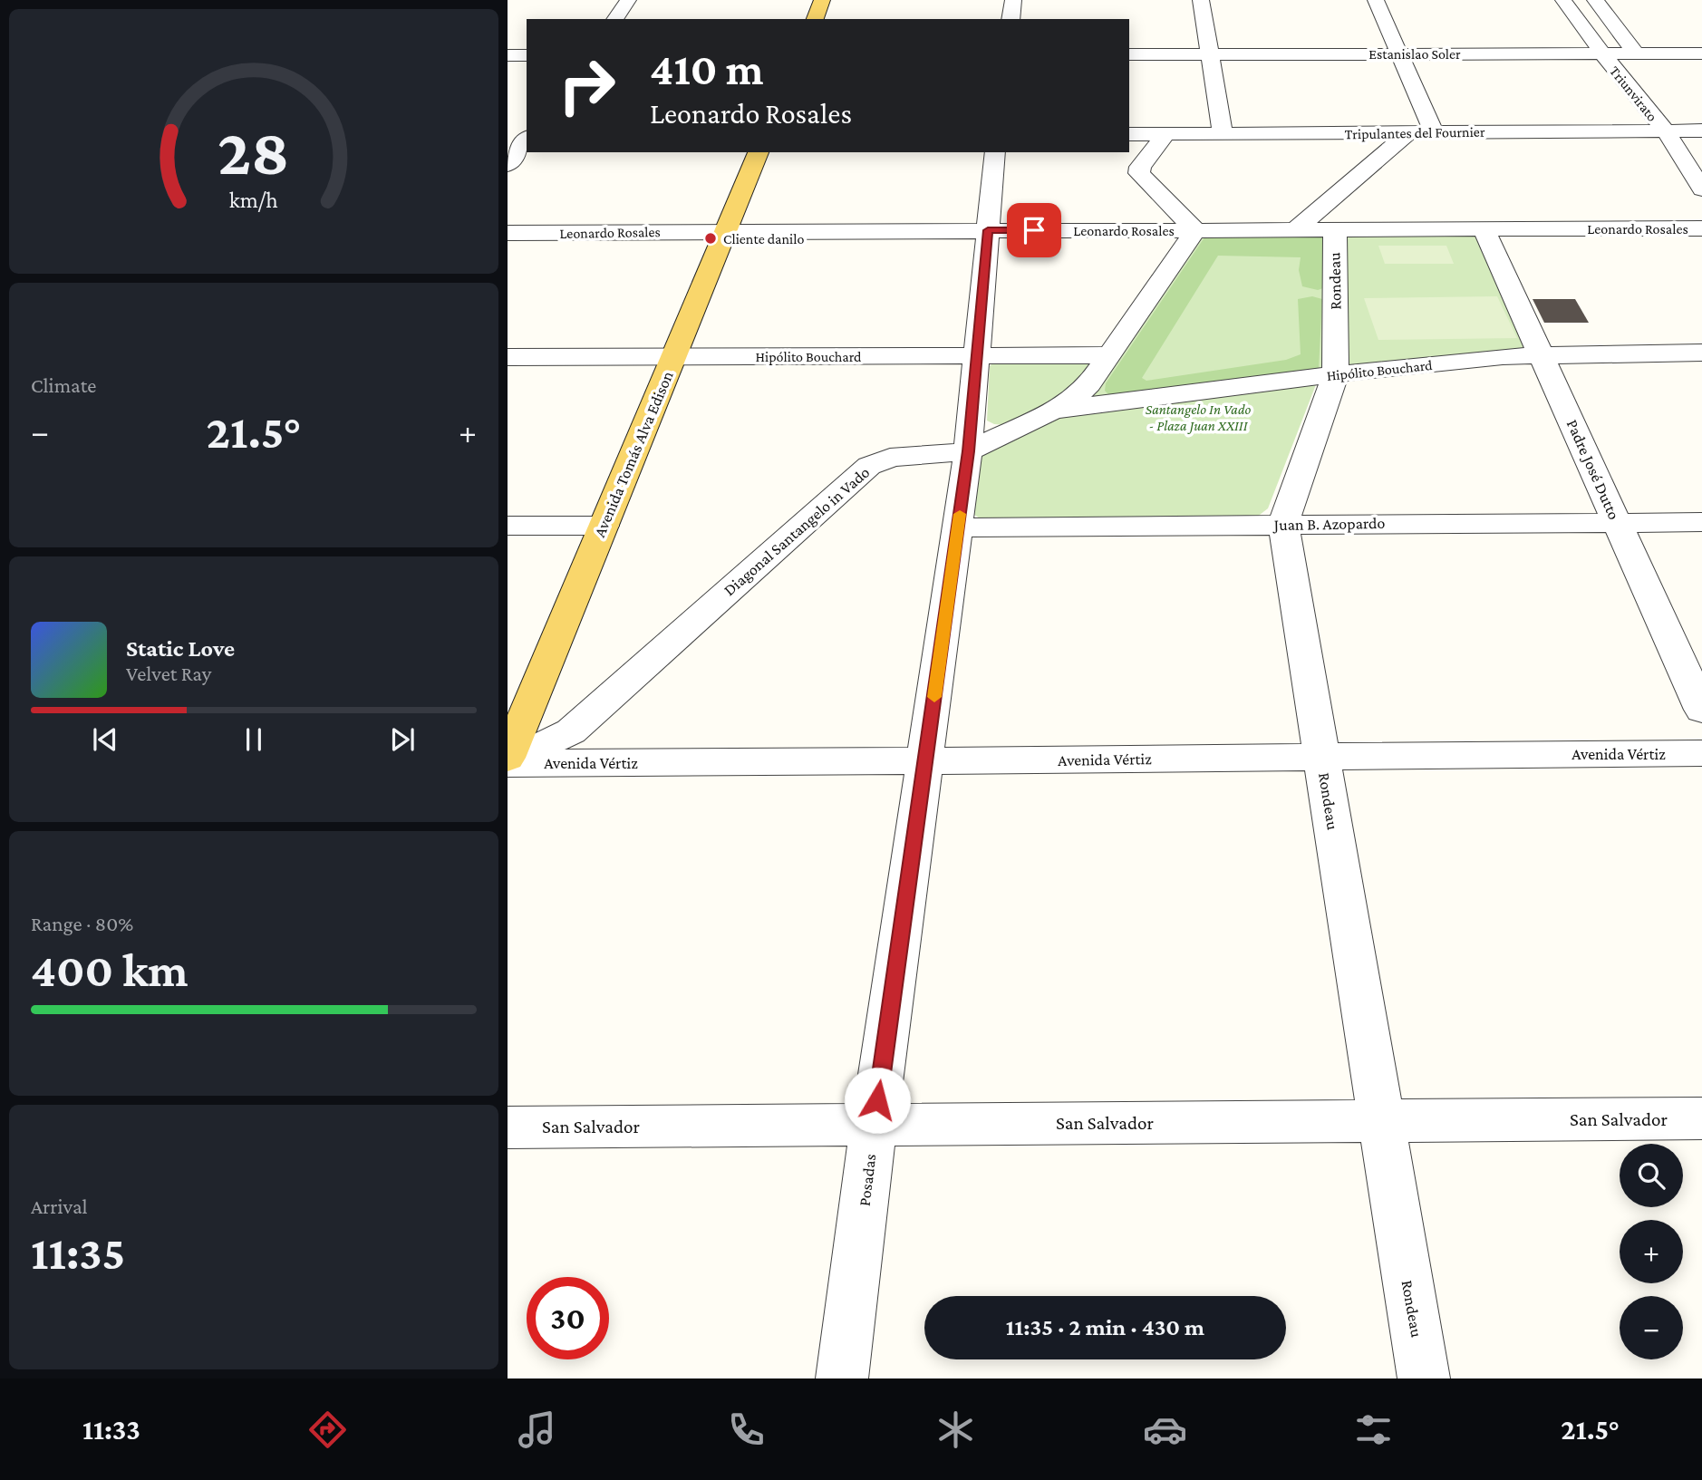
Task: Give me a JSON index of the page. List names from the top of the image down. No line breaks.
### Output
{"streets":{"main road":["Avenida Tomás Alva Edison"],"street":["Estanislao Soler","Triunvirato","Tripulantes del Fournier","Leonardo Rosales","Rondeau","Hipólito Bouchard","Padre José Dutto","Juan B. Azopardo","Diagonal Santangelo in Vado","Avenida Vértiz","San Salvador","Posadas"]},"crossings":[["Estanislao Soler","Triunvirato"],["Triunvirato","Tripulantes del Fournier"],["Leonardo Rosales","Rondeau"],["Leonardo Rosales","Avenida Tomás Alva Edison"],["Leonardo Rosales","Padre José Dutto"],["Leonardo Rosales","Diagonal Santangelo in Vado"],["Leonardo Rosales","Posadas"],["Rondeau","Hipólito Bouchard"],["Rondeau","Juan B. Azopardo"],["Rondeau","Avenida Vértiz"],["Rondeau","San Salvador"],["Hipólito Bouchard","Avenida Tomás Alva Edison"],["Hipólito Bouchard","Padre José Dutto"],["Hipólito Bouchard","Diagonal Santangelo in Vado"],["Hipólito Bouchard","Posadas"],["Avenida Tomás Alva Edison","Diagonal Santangelo in Vado"],["Avenida Tomás Alva Edison","Avenida Vértiz"],["Padre José Dutto","Juan B. Azopardo"],["Juan B. Azopardo","Posadas"],["Diagonal Santangelo in Vado","Avenida Vértiz"],["Diagonal Santangelo in Vado","Posadas"],["Avenida Vértiz","Posadas"],["San Salvador","Posadas"]],"parks":["Santangelo In Vado - Plaza Juan XXIII"],"places":["Cliente danilo"],"page":{"turn":["410 m","Leonardo Rosales"],"tile":["Climate",["Range · 80%","400 km"],["Arrival","11:35"]],"heat":["−","21.5°","+"],"song":["Static Love","Velvet Ray"],"map_buttons":["+","−"],"limit":"30","trip":"11:35 · 2 min · 430 m","tabs":["11:33","21.5°"],"gauge":["28","km/h"]}}
